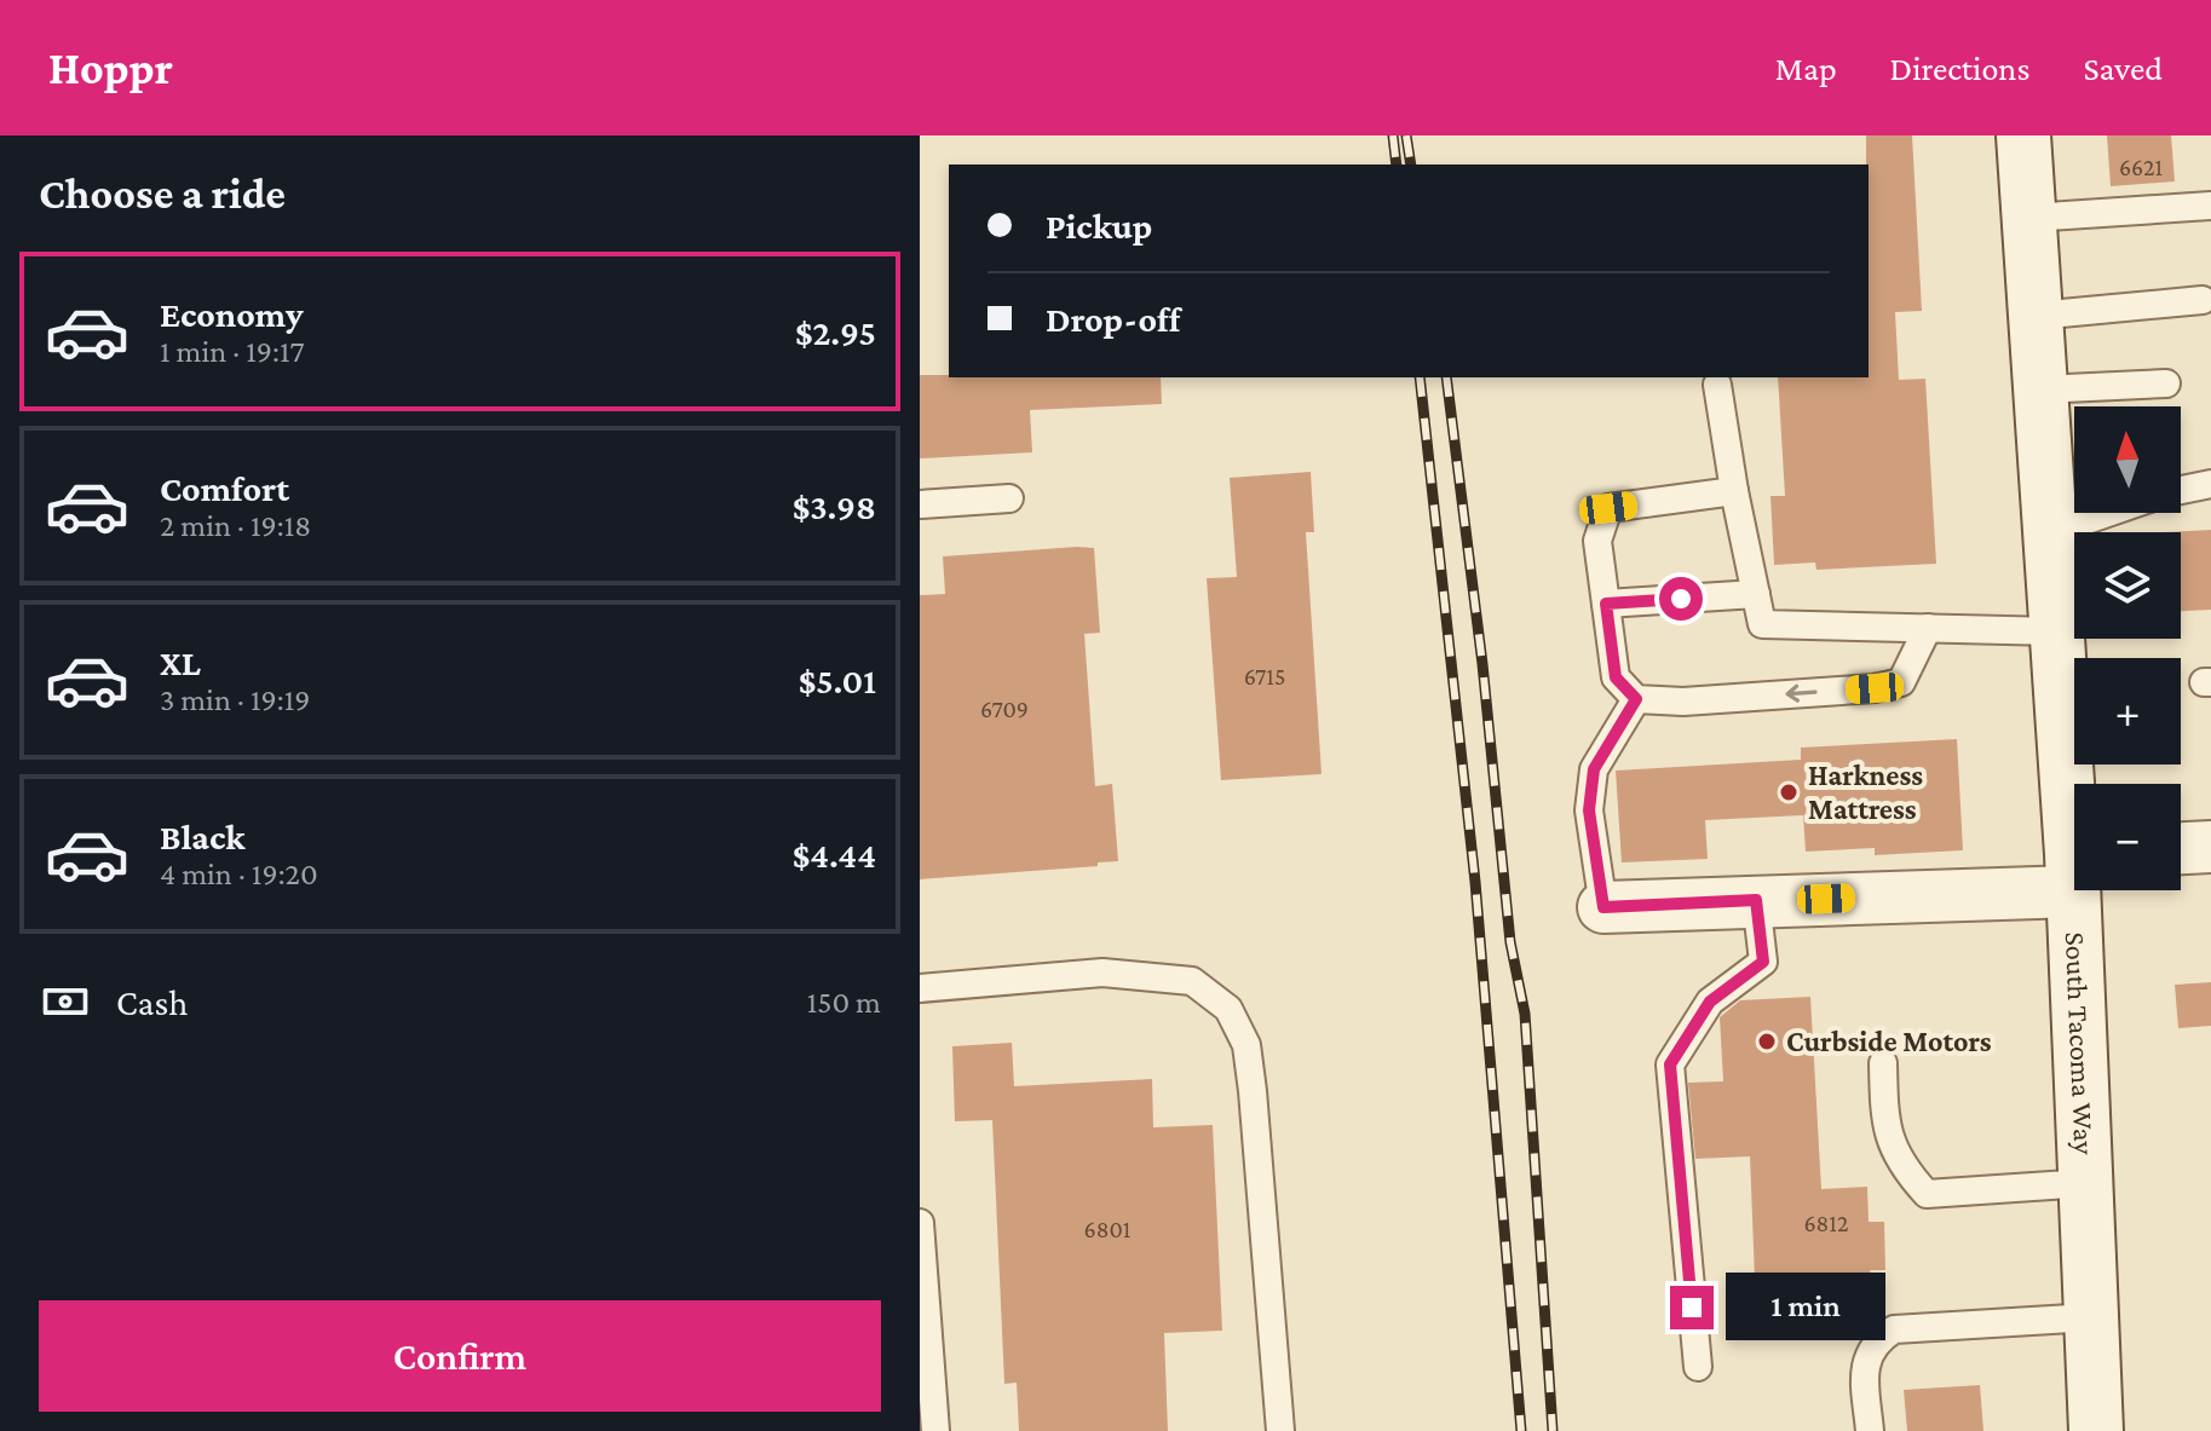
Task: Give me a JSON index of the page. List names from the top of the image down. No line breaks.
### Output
{"streets":{"main road":["South Tacoma Way"]},"places":["Harkness Mattress","Curbside Motors"],"house_numbers":["6621","6715","6709","6812","6801"],"north":"top","page":{"header":"Hoppr","nav":["Map","Directions","Saved"],"heading":"Choose a ride","banner":["Pickup","Drop-off"],"list":[{"name":"Economy","note":"1 min · 19:17","value":"$2.95"},{"name":"Comfort","note":"2 min · 19:18","value":"$3.98"},{"name":"XL","note":"3 min · 19:19","value":"$5.01"},{"name":"Black","note":"4 min · 19:20","value":"$4.44"}],"map_buttons":["+","−"],"pay":["Cash","150 m"],"bubble":"1 min","buttons":"Confirm"}}
